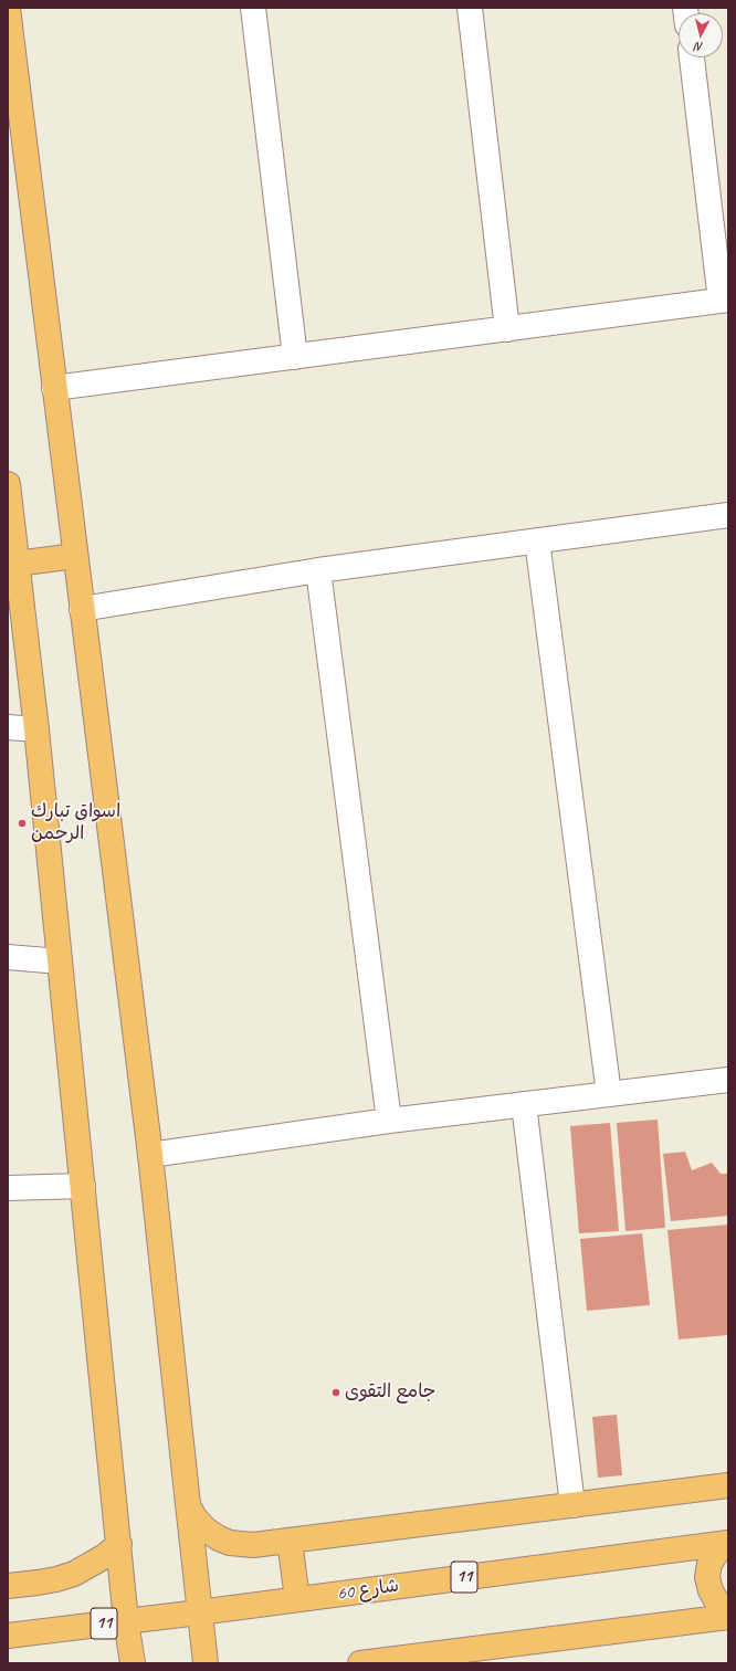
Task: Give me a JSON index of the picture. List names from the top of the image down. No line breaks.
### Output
{"streets":{"main road":["11","شارع 60"]},"places":["اسواق تبارك الرحمن","جامع التقوى"],"north":"bottom"}
